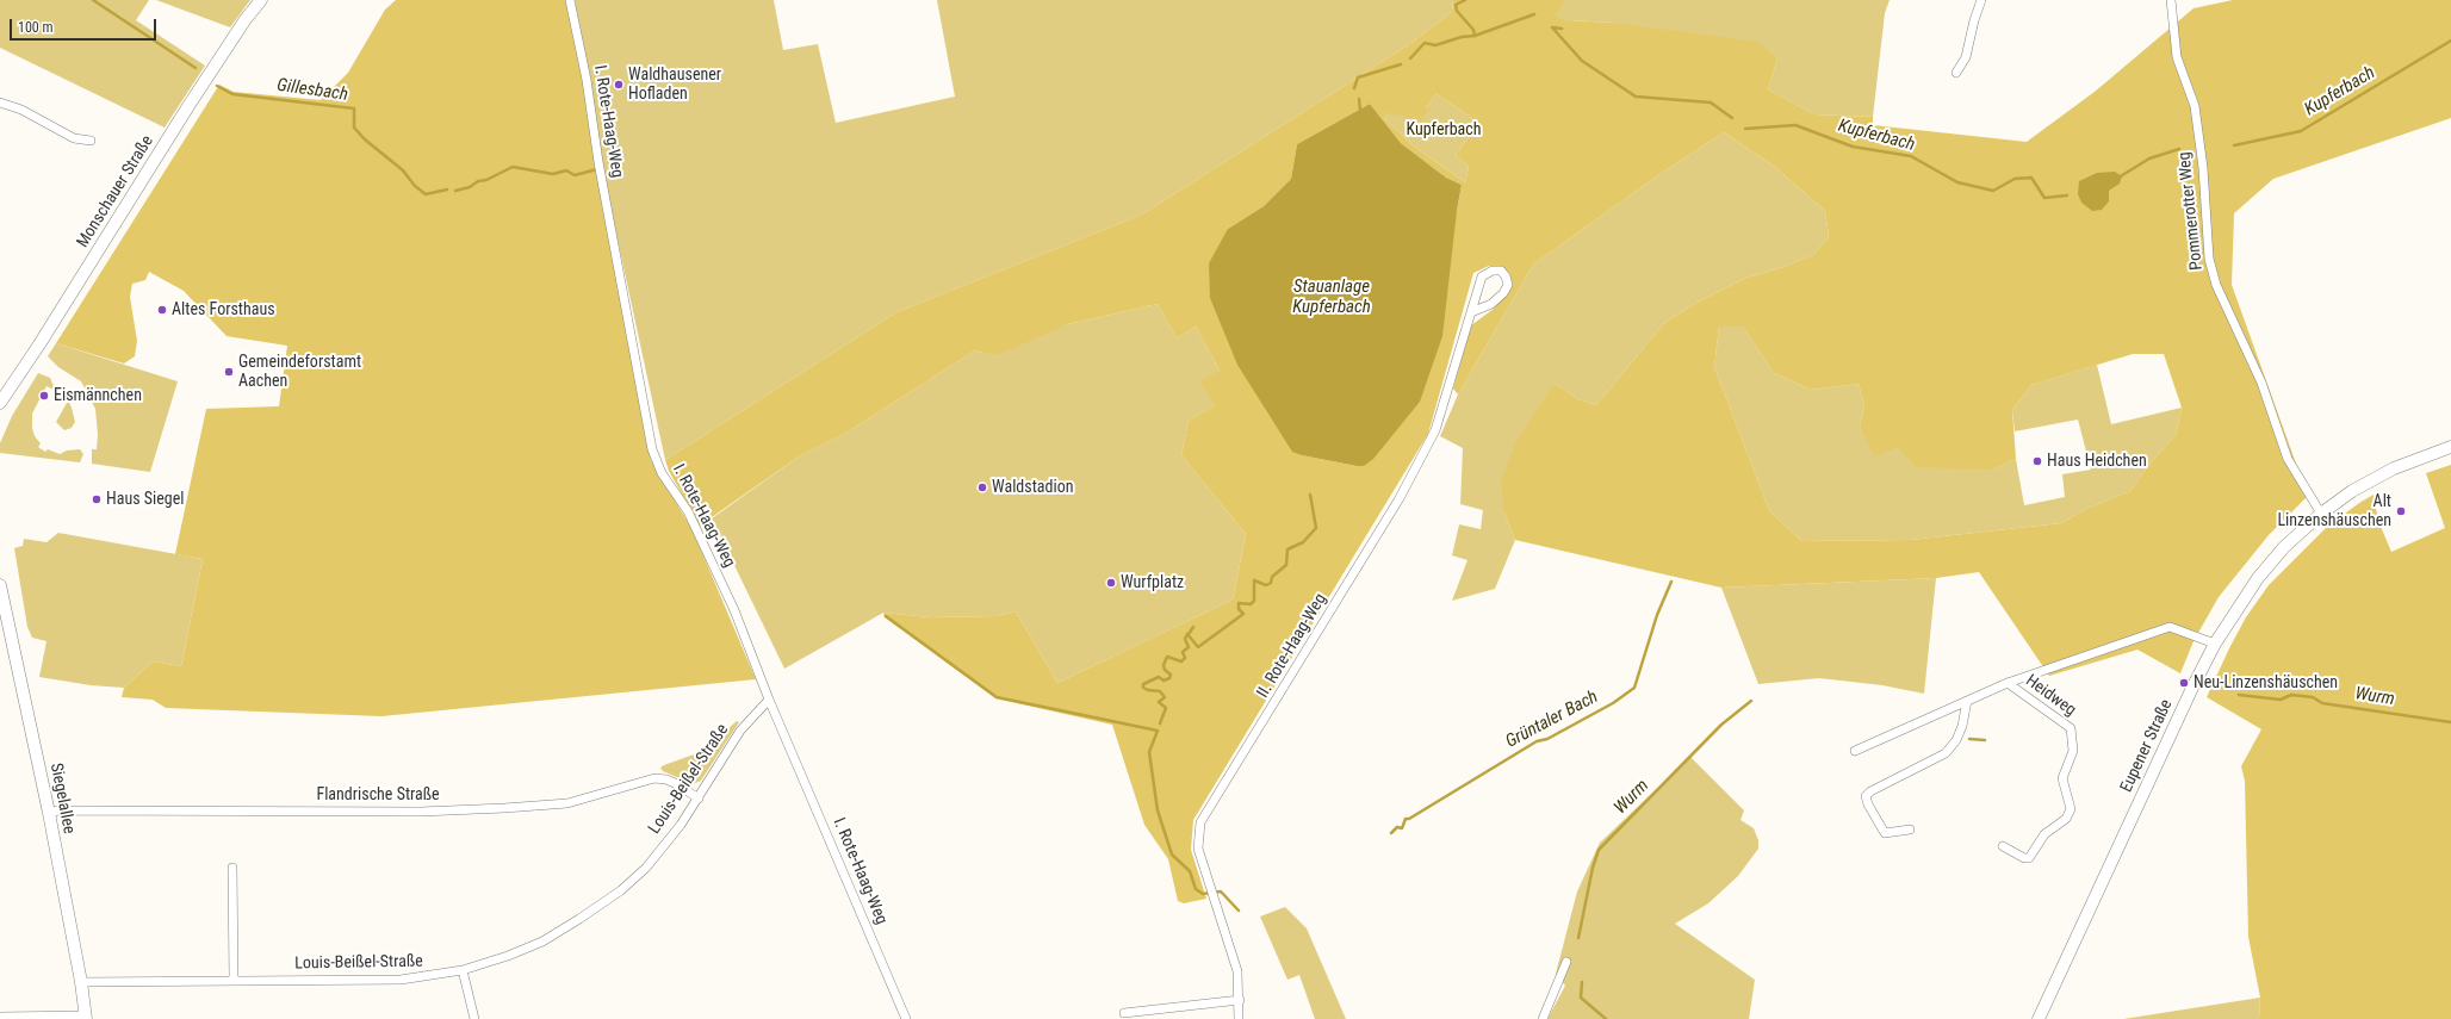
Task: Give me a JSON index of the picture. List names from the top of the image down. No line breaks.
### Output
{"streets":{"main road":["Monschauer Straße","Eupener Straße","Siegelallee"],"street":["I. Rote-Haag-Weg","Pommerotter Weg","II. Rote-Haag-Weg","Heidweg","Louis-Beißel-Straße","Flandrische Straße"]},"crossings":[["I. Rote-Haag-Weg","Louis-Beißel-Straße"],["Pommerotter Weg","Eupener Straße"],["Heidweg","Eupener Straße"],["Louis-Beißel-Straße","Flandrische Straße"],["Louis-Beißel-Straße","Siegelallee"],["Flandrische Straße","Siegelallee"]],"water":["Gillesbach","Kupferbach","Stauanlage Kupferbach","Wurm","Grüntaler Bach"],"parks":["Kupferbach"],"places":["Waldhausener Hofladen","Altes Forsthaus","Gemeindeforstamt Aachen","Eismännchen","Haus Heidchen","Waldstadion","Haus Siegel","Alt Linzenshäuschen","Wurfplatz","Neu-Linzenshäuschen"],"scale_bar":"100 m"}
